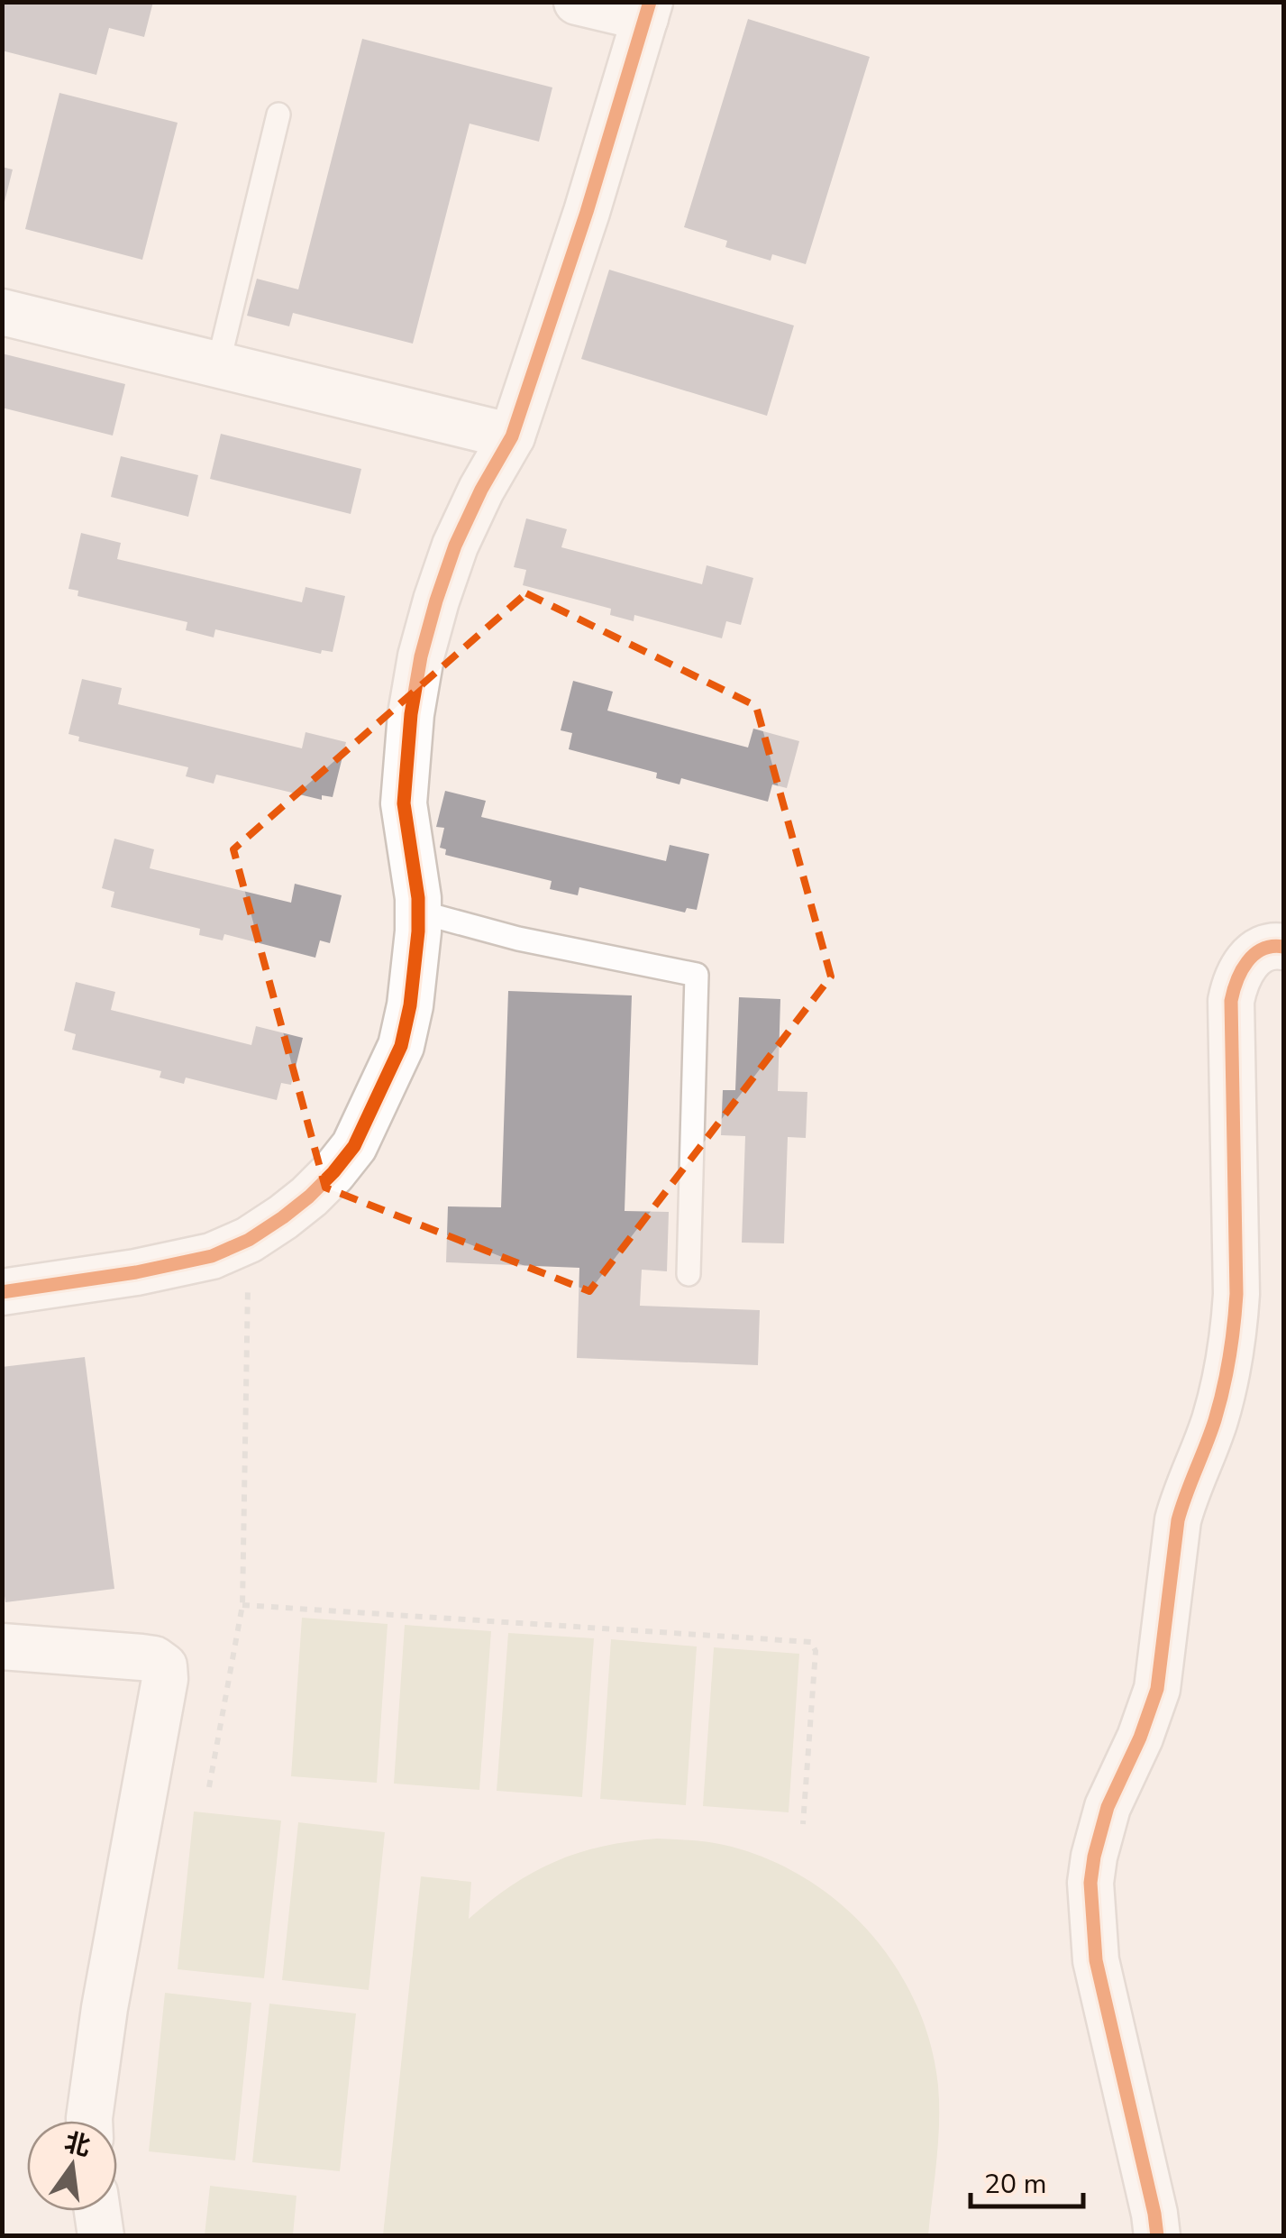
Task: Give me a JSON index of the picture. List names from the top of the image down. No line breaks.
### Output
{"scale_bar":"20 m","north":"top"}
